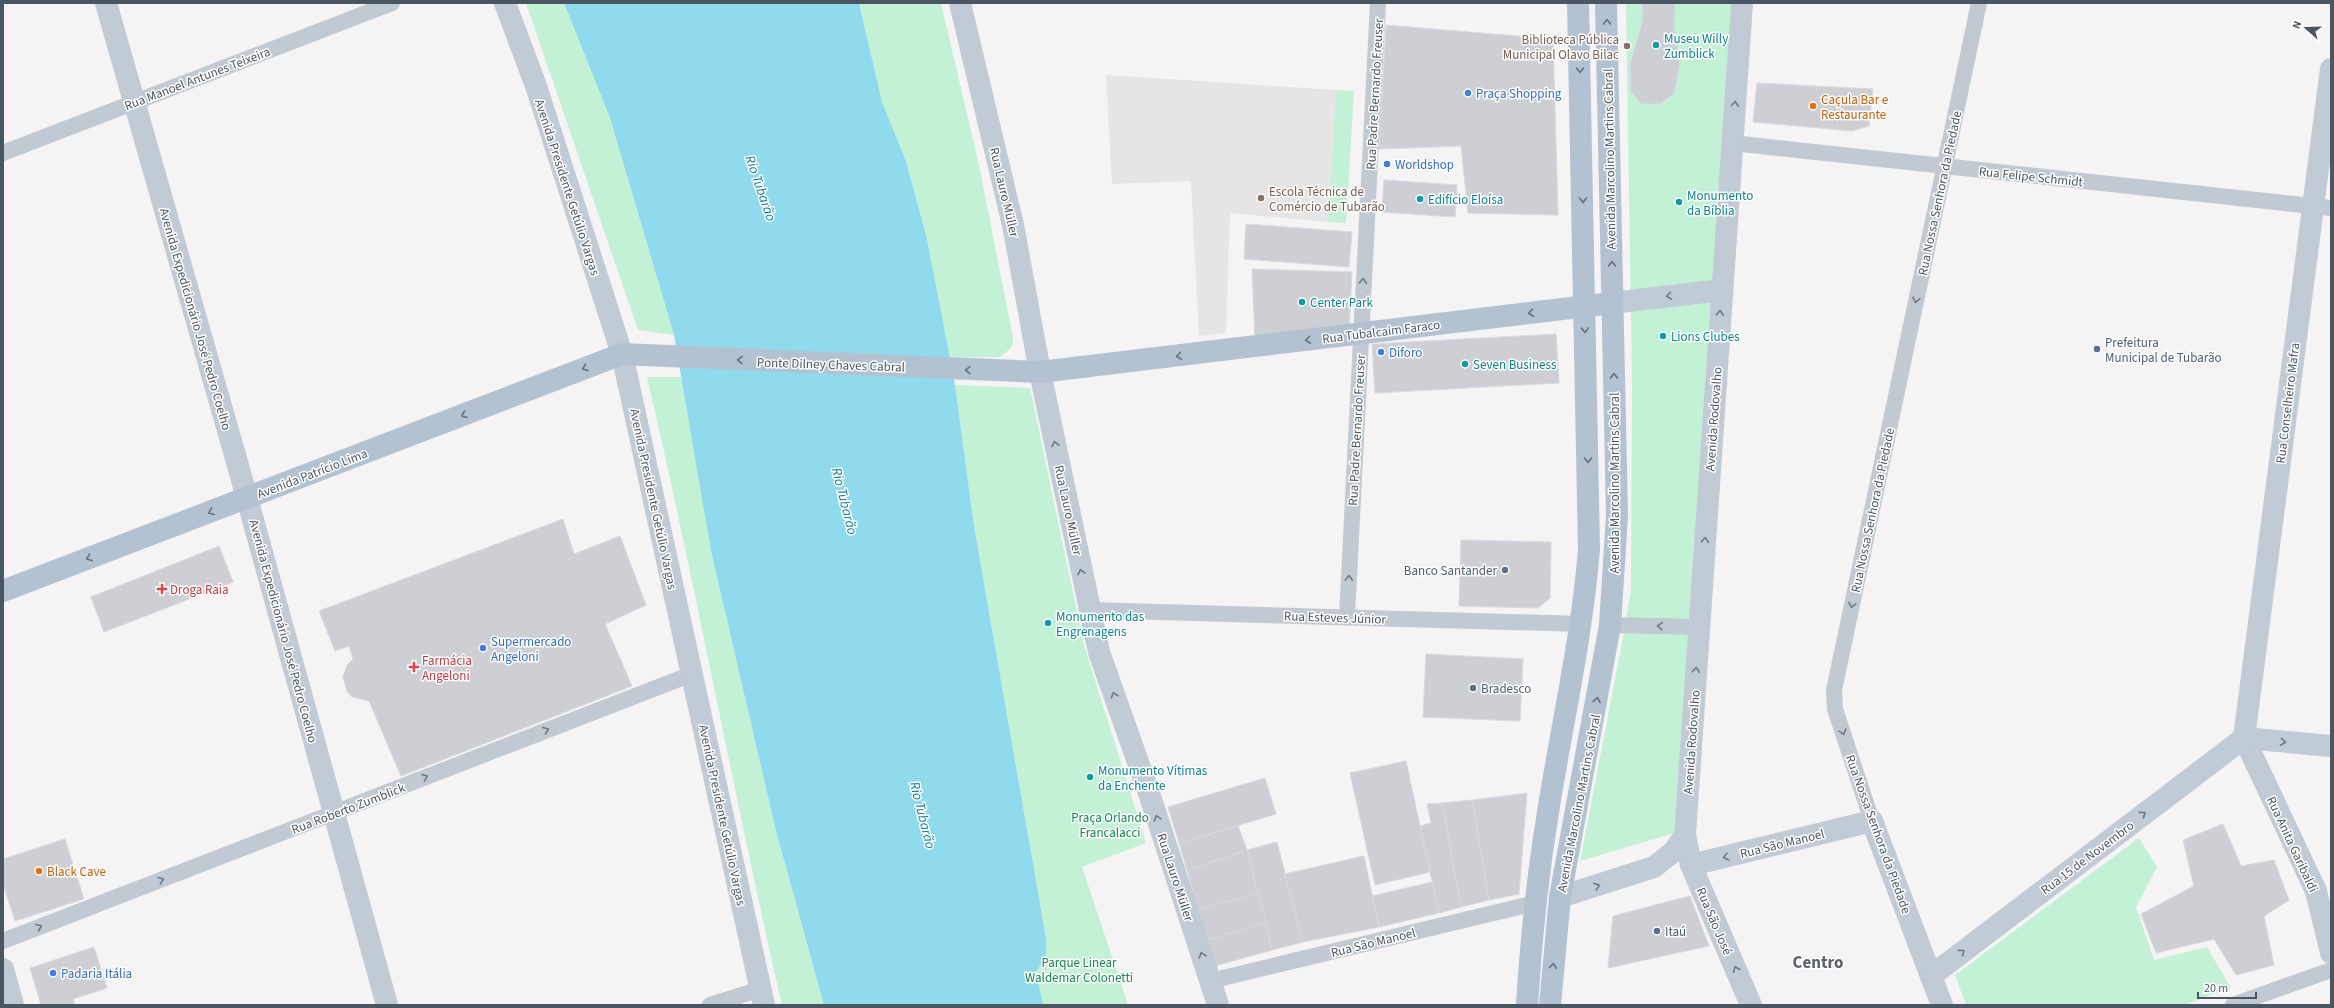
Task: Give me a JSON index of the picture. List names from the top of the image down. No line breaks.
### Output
{"streets":{"main road":["Avenida Marcolino Martins Cabral","Rua Tubalcaim Faraco","Ponte Dilney Chaves Cabral","Avenida Patrício Lima"],"street":["Rua Manoel Antunes Teixeira","Rua Padre Bernardo Freuser","Rua Felipe Schmidt","Avenida Presidente Getúlio Vargas","Rua Lauro Müller","Rua Nossa Senhora da Piedade","Avenida Expedicionário José Pedro Coelho","Rua Conselheiro Mafra","Avenida Rodovalho","Rua Esteves Júnior","Rua Roberto Zumblick","Rua São Manoel","Rua Anita Garibaldi","Rua 15 de Novembro","Rua São José"]},"crossings":[["Rua Manoel Antunes Teixeira","Avenida Expedicionário José Pedro Coelho"],["Rua Padre Bernardo Freuser","Rua Tubalcaim Faraco"],["Rua Padre Bernardo Freuser","Rua Esteves Júnior"],["Avenida Marcolino Martins Cabral","Rua Tubalcaim Faraco"],["Avenida Marcolino Martins Cabral","Rua Esteves Júnior"],["Avenida Marcolino Martins Cabral","Rua São Manoel"],["Rua Felipe Schmidt","Rua Nossa Senhora da Piedade"],["Rua Felipe Schmidt","Rua Conselheiro Mafra"],["Rua Felipe Schmidt","Avenida Rodovalho"],["Avenida Presidente Getúlio Vargas","Ponte Dilney Chaves Cabral"],["Avenida Presidente Getúlio Vargas","Avenida Patrício Lima"],["Avenida Presidente Getúlio Vargas","Rua Roberto Zumblick"],["Rua Lauro Müller","Rua Tubalcaim Faraco"],["Rua Lauro Müller","Ponte Dilney Chaves Cabral"],["Rua Lauro Müller","Rua Esteves Júnior"],["Rua Lauro Müller","Rua São Manoel"],["Rua Nossa Senhora da Piedade","Rua São Manoel"],["Rua Nossa Senhora da Piedade","Rua 15 de Novembro"],["Avenida Expedicionário José Pedro Coelho","Avenida Patrício Lima"],["Avenida Expedicionário José Pedro Coelho","Rua Roberto Zumblick"],["Rua Tubalcaim Faraco","Ponte Dilney Chaves Cabral"],["Rua Tubalcaim Faraco","Avenida Rodovalho"],["Ponte Dilney Chaves Cabral","Avenida Patrício Lima"],["Rua Conselheiro Mafra","Rua Anita Garibaldi"],["Rua Conselheiro Mafra","Rua 15 de Novembro"],["Avenida Rodovalho","Rua São José"],["Rua São Manoel","Rua São José"],["Rua Anita Garibaldi","Rua 15 de Novembro"]],"one_way":["Rua Padre Bernardo Freuser","Rua Lauro Müller","Rua Nossa Senhora da Piedade","Rua Tubalcaim Faraco","Ponte Dilney Chaves Cabral","Avenida Rodovalho","Avenida Patrício Lima","Rua Roberto Zumblick","Rua São Manoel","Rua 15 de Novembro","Rua São José"],"districts":["Centro"],"water":["Rio Tubarão"],"parks":["Praça Orlando Francalacci","Parque Linear Waldemar Colonetti"],"places":{"other":["Museu Willy Zumblick","Biblioteca Pública Municipal Olavo Bilac","Praça Shopping","Caçula Bar e Restaurante","Worldshop","Escola Técnica de Comércio de Tubarão","Edifício Eloísa","Monumento da Bíblia","Center Park","Lions Clubes","Prefeitura Municipal de Tubarão","Diforo","Seven Business","Banco Santander","Monumento das Engrenagens","Supermercado Angeloni","Bradesco","Monumento Vítimas da Enchente","Black Cave","Itaú","Padaria Itália"],"health":["Droga Raia","Farmácia Angeloni"]},"scale_bar":"20 m","north":"left"}
